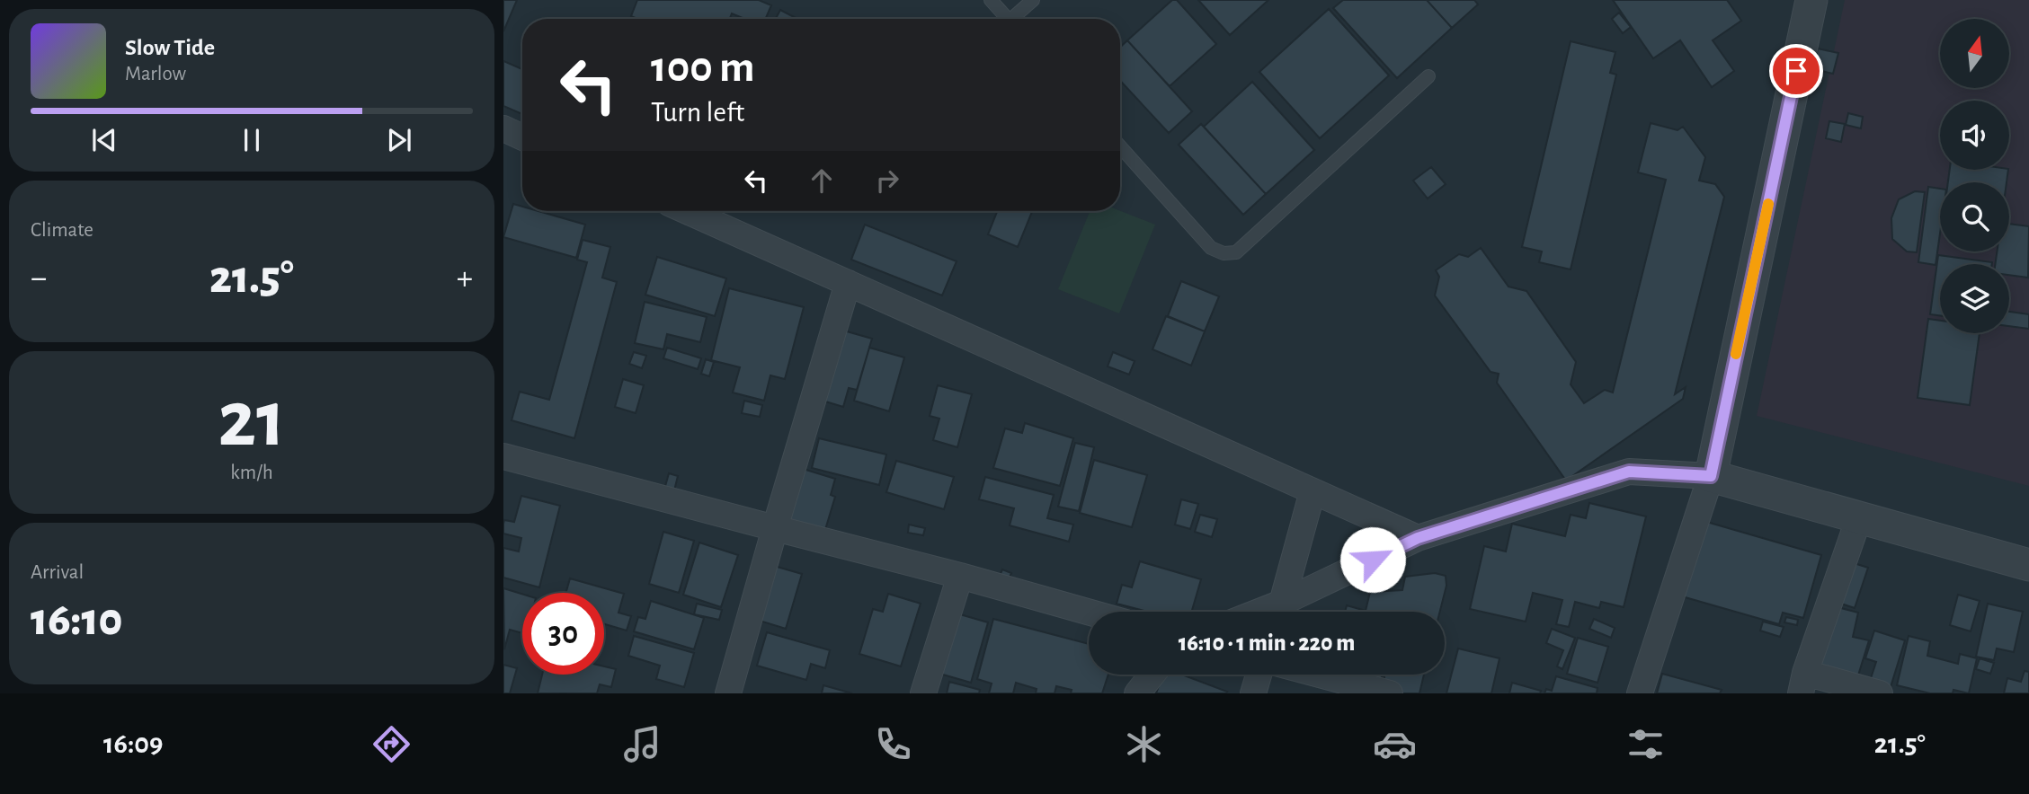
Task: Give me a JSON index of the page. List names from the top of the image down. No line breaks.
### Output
{"north":"top","page":{"turn":["100 m","Turn left"],"song":["Slow Tide","Marlow"],"tile":["Climate",["21","km/h"],["Arrival","16:10"]],"heat":["−","21.5°","+"],"limit":"30","trip":"16:10 · 1 min · 220 m","tabs":["16:09","21.5°"]}}
